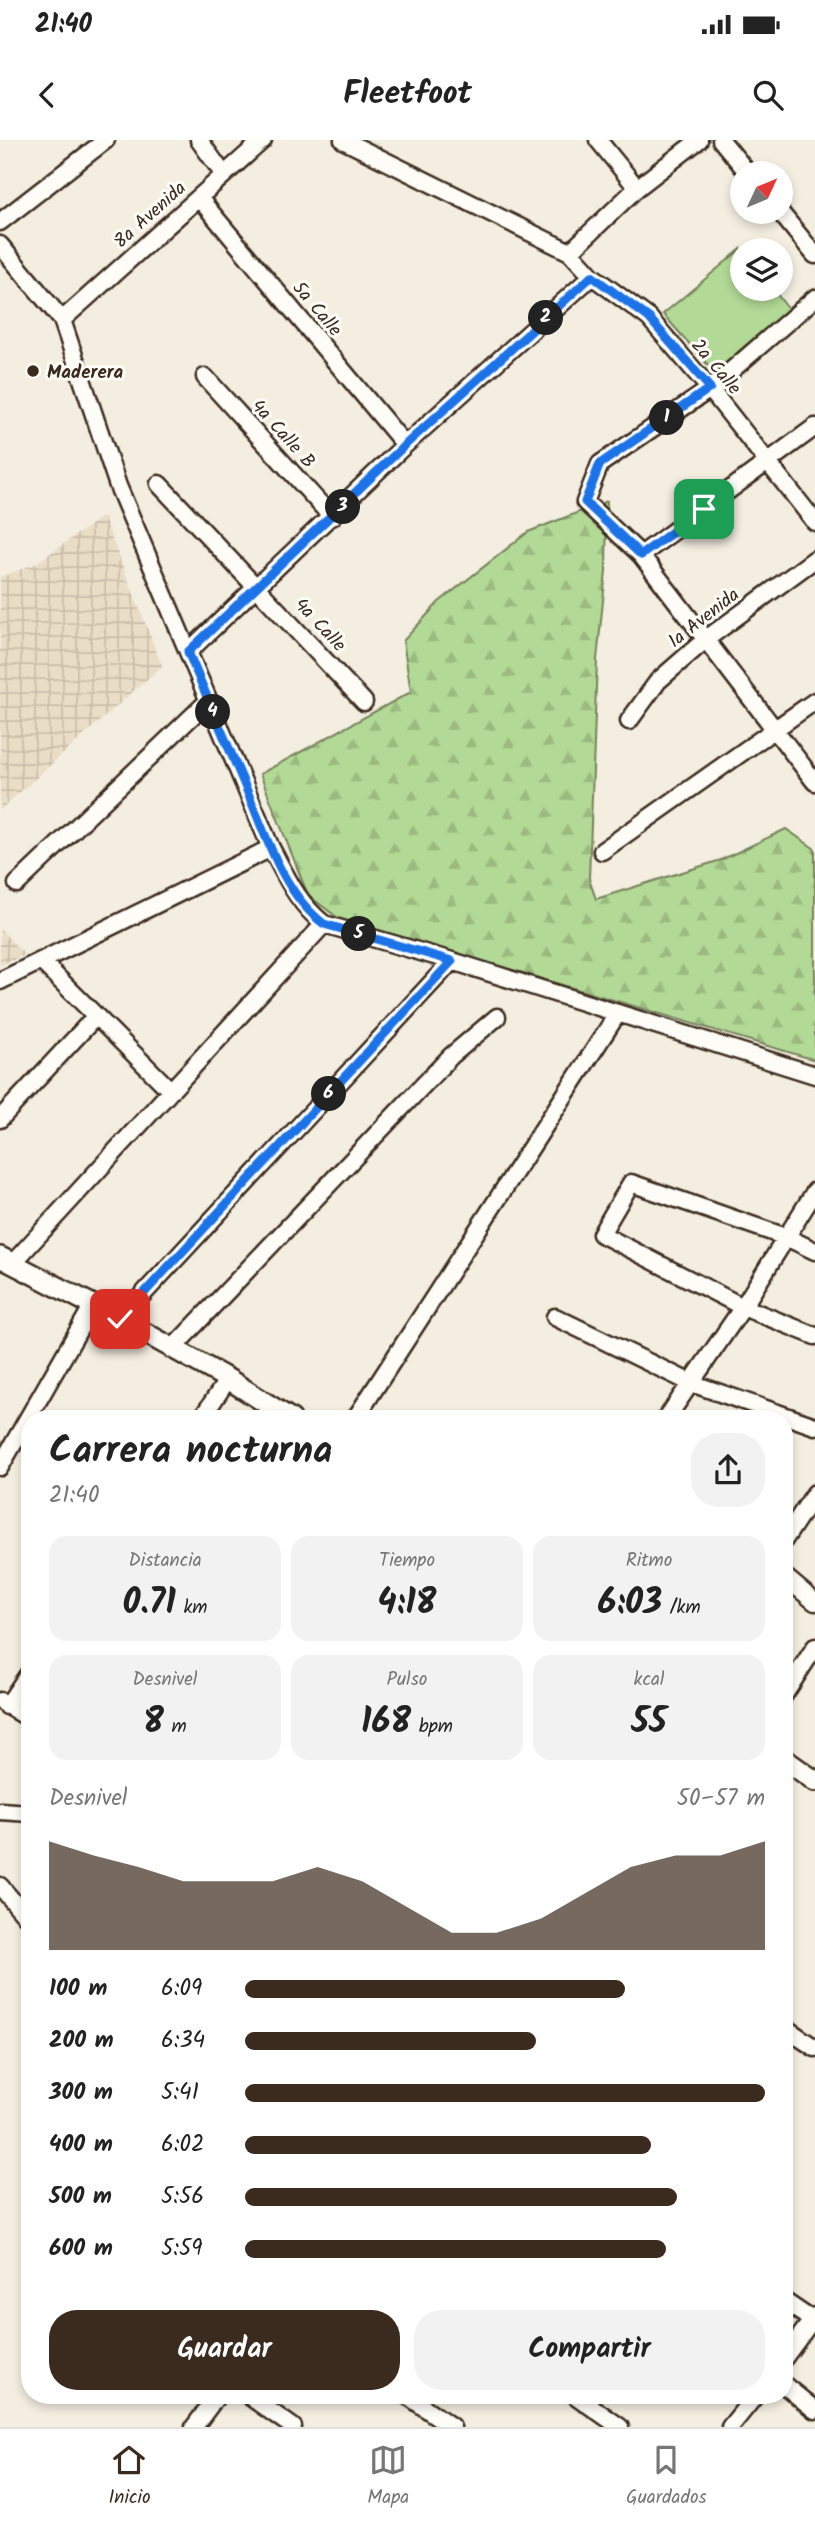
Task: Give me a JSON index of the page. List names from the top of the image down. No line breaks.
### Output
{"streets":{"street":["8a Avenida","5a Calle","2a Calle","4a Calle B","1a Avenida","4a Calle"]},"crossings":[["8a Avenida","5a Calle"]],"places":["Maderera"],"north":"top right","page":{"status":"21:40","header":"Fleetfoot","pins":["2","1","3","4","5","6"],"heading":["Carrera nocturna","21:40"],"stats":[["Distancia","0.71 km"],["Tiempo","4:18"],["Ritmo","6:03 /km"],["Desnivel","8 m"],["Pulso","168 bpm"],["kcal","55"]],"chart":["Desnivel","50–57 m"],"list":[{"name":"100 m","note":"6:09"},{"name":"200 m","note":"6:34"},{"name":"300 m","note":"5:41"},{"name":"400 m","note":"6:02"},{"name":"500 m","note":"5:56"},{"name":"600 m","note":"5:59"}],"buttons":["Guardar","Compartir"],"tabs":["Inicio","Mapa","Guardados"]}}
